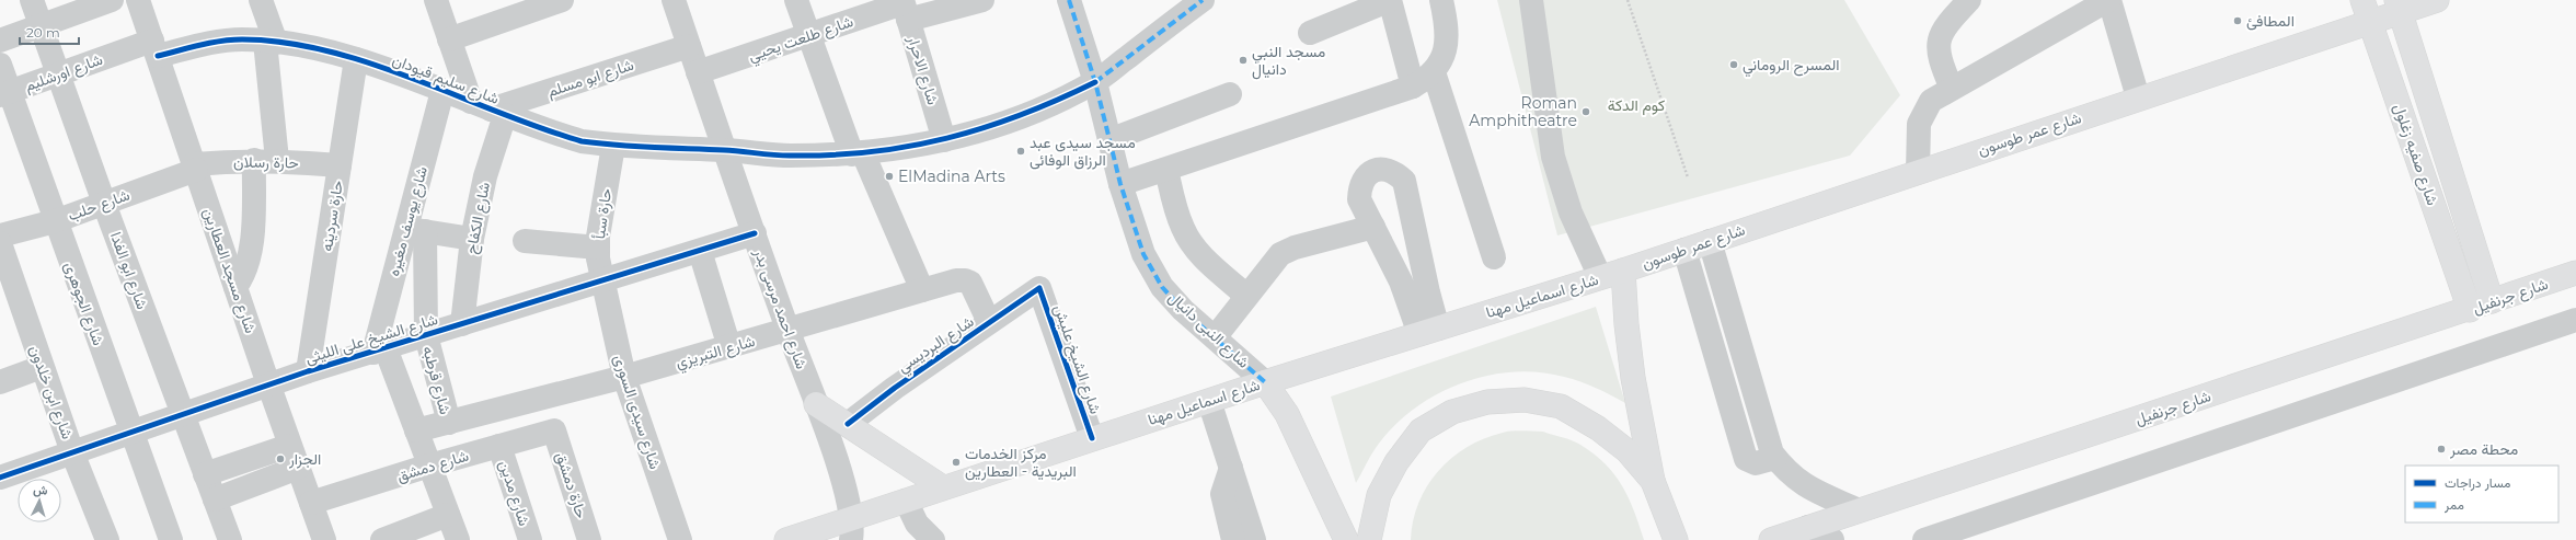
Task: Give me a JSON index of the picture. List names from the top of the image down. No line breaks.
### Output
{"streets":{"main road":["شارع عمر طوسون","شارع صفيه زغلول","شارع اسماعيل مهنا","شارع جرنفيل"],"street":["شارع طلعت يحيي","شارع الاحرار","شارع اورشليم","شارع ابو مسلم","شارع سليم قيودان","حارة رسلان","شارع حلب","حارة سبأ","حارة سردينه","شارع الكفاح","شارع يوسف مغيره","شارع ابو الفدا","شارع مسجد العطارين","شارع الجوهرى","شارع احمد مرسى بدر","شارع النبى دانيال","شارع الشيخ على الليثى","شارع البرديسي","شارع التبريزي","شارع الشيخ عليش","شارع قرطبه","شارع ابن خلدون","شارع سيدى السورى","شارع دمشق","حارة دمشق","شارع مدين"]},"crossings":[["شارع طلعت يحيي","شارع الاحرار"],["شارع طلعت يحيي","شارع احمد مرسى بدر"],["شارع الاحرار","شارع سليم قيودان"],["شارع اورشليم","شارع سليم قيودان"],["شارع اورشليم","شارع ابو الفدا"],["شارع اورشليم","شارع مسجد العطارين"],["شارع اورشليم","شارع الجوهرى"],["شارع ابو مسلم","شارع سليم قيودان"],["شارع ابو مسلم","شارع الكفاح"],["شارع ابو مسلم","شارع احمد مرسى بدر"],["شارع سليم قيودان","حارة سبأ"],["شارع سليم قيودان","حارة سردينه"],["شارع سليم قيودان","شارع الكفاح"],["شارع سليم قيودان","شارع يوسف مغيره"],["شارع سليم قيودان","شارع مسجد العطارين"],["شارع سليم قيودان","شارع احمد مرسى بدر"],["شارع سليم قيودان","شارع النبى دانيال"],["شارع عمر طوسون","شارع صفيه زغلول"],["شارع عمر طوسون","شارع اسماعيل مهنا"],["شارع صفيه زغلول","شارع جرنفيل"],["حارة رسلان","شارع حلب"],["حارة رسلان","حارة سردينه"],["حارة رسلان","شارع مسجد العطارين"],["شارع حلب","شارع ابو الفدا"],["شارع حلب","شارع مسجد العطارين"],["شارع حلب","شارع الجوهرى"],["حارة سبأ","شارع الشيخ على الليثى"],["حارة سبأ","شارع سيدى السورى"],["حارة سردينه","شارع الشيخ على الليثى"],["شارع الكفاح","شارع الشيخ على الليثى"],["شارع يوسف مغيره","شارع الشيخ على الليثى"],["شارع يوسف مغيره","شارع قرطبه"],["شارع ابو الفدا","شارع الشيخ على الليثى"],["شارع مسجد العطارين","شارع الشيخ على الليثى"],["شارع مسجد العطارين","شارع دمشق"],["شارع اسماعيل مهنا","شارع احمد مرسى بدر"],["شارع اسماعيل مهنا","شارع النبى دانيال"],["شارع اسماعيل مهنا","شارع الشيخ عليش"],["شارع الجوهرى","شارع الشيخ على الليثى"],["شارع احمد مرسى بدر","شارع الشيخ على الليثى"],["شارع احمد مرسى بدر","شارع التبريزي"],["شارع الشيخ على الليثى","شارع قرطبه"],["شارع الشيخ على الليثى","شارع ابن خلدون"],["شارع الشيخ على الليثى","شارع سيدى السورى"],["شارع البرديسي","شارع التبريزي"],["شارع البرديسي","شارع الشيخ عليش"],["شارع التبريزي","شارع قرطبه"],["شارع التبريزي","شارع سيدى السورى"],["شارع دمشق","حارة دمشق"],["شارع دمشق","شارع مدين"]],"parks":["كوم الدكة"],"places":["المطافئ","مسجد النبي دانيال","المسرح الروماني","Roman Amphitheatre","مسجد سيدى عبد الرزاق الوفائى","ElMadina Arts","محطة مصر","الجزار","مركز الخدمات البريدية - العطارين"],"legend":["مسار دراجات","ممر"],"scale_bar":"20 m","north":"top"}
